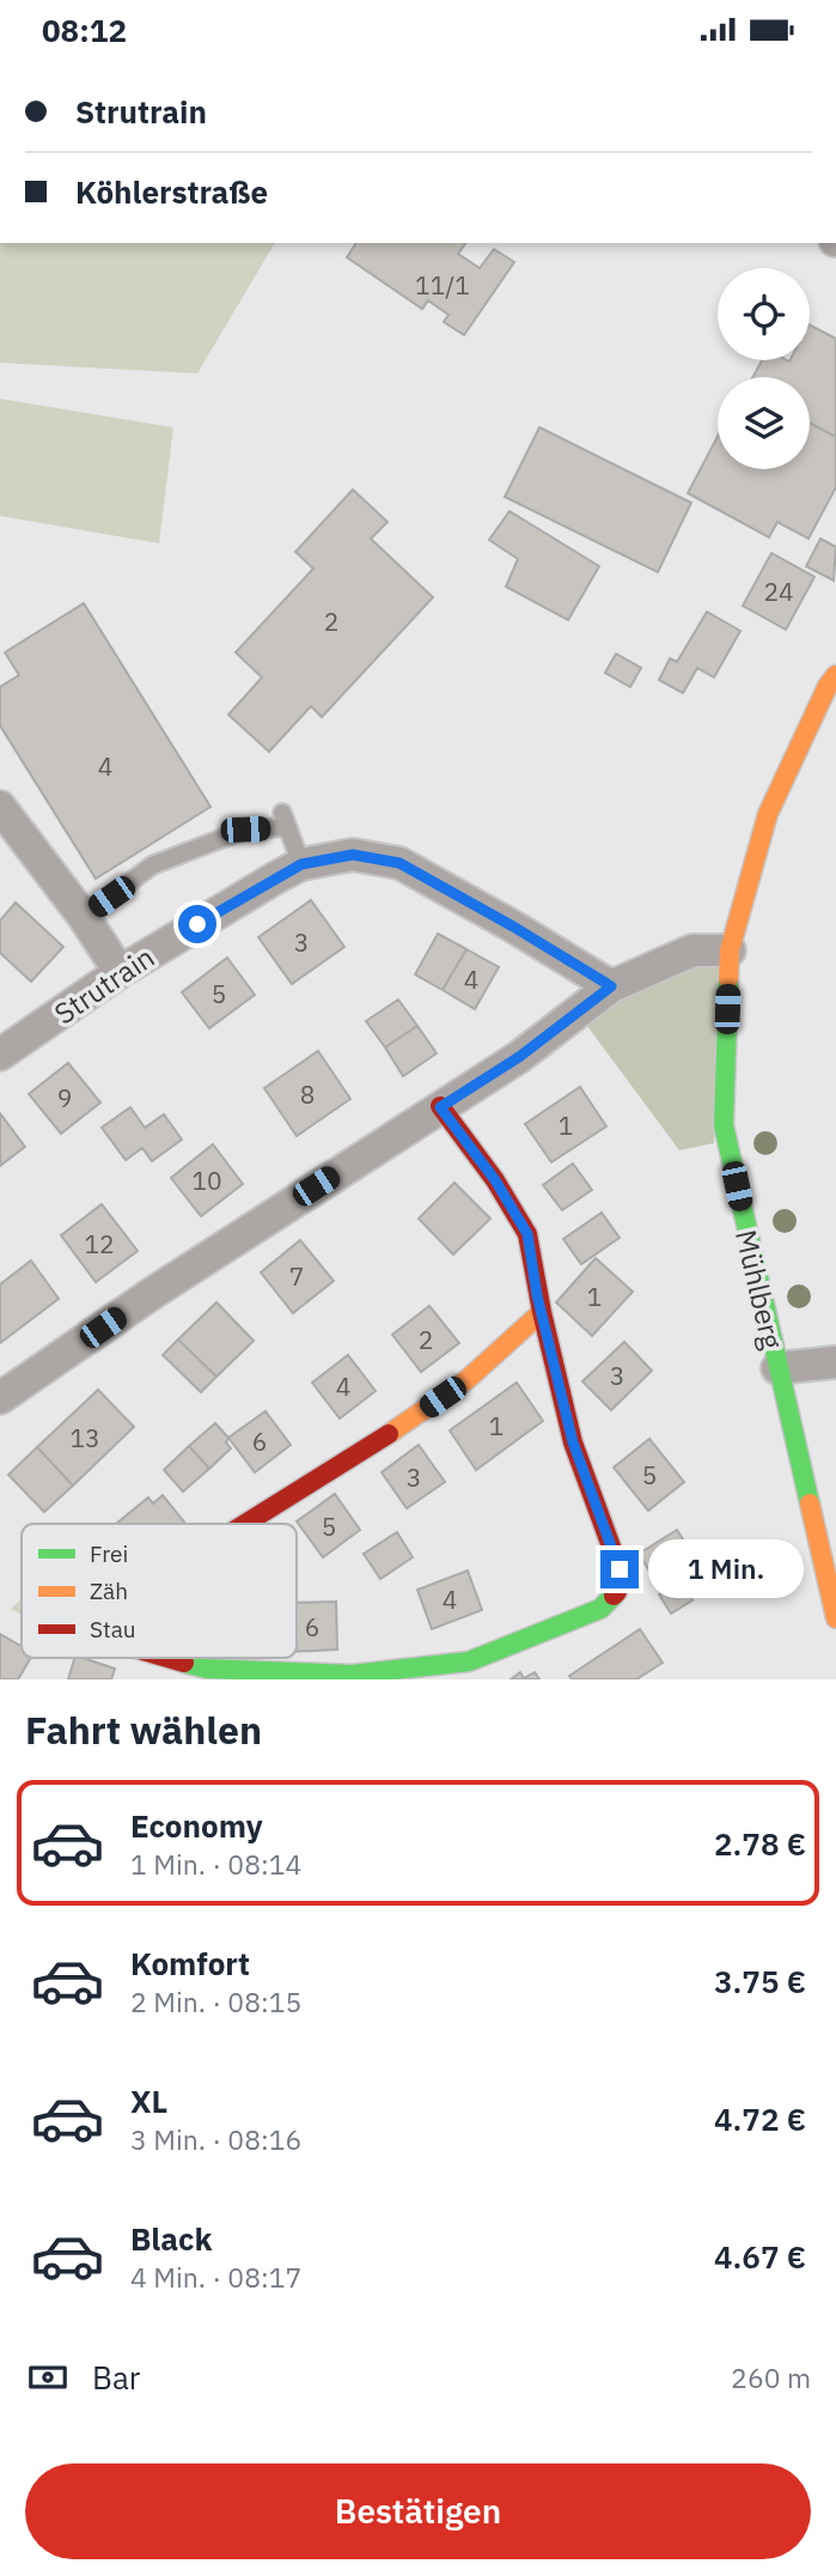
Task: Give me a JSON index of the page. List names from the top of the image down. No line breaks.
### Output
{"streets":{"street":["Strutrain","Mühlberg"]},"house_numbers":["11/1","24","2","4","3","4","5","8","9","1","10","12","7","1","2","3","4","1","13","6","5","3","5","4","6"],"legend":["Frei","Zäh","Stau"],"page":{"status":"08:12","banner":["Strutrain","Köhlerstraße"],"bubble":"1 Min.","heading":"Fahrt wählen","list":[{"name":"Economy","note":"1 Min. · 08:14","value":"2.78 €"},{"name":"Komfort","note":"2 Min. · 08:15","value":"3.75 €"},{"name":"XL","note":"3 Min. · 08:16","value":"4.72 €"},{"name":"Black","note":"4 Min. · 08:17","value":"4.67 €"}],"pay":["Bar","260 m"],"buttons":"Bestätigen"}}
